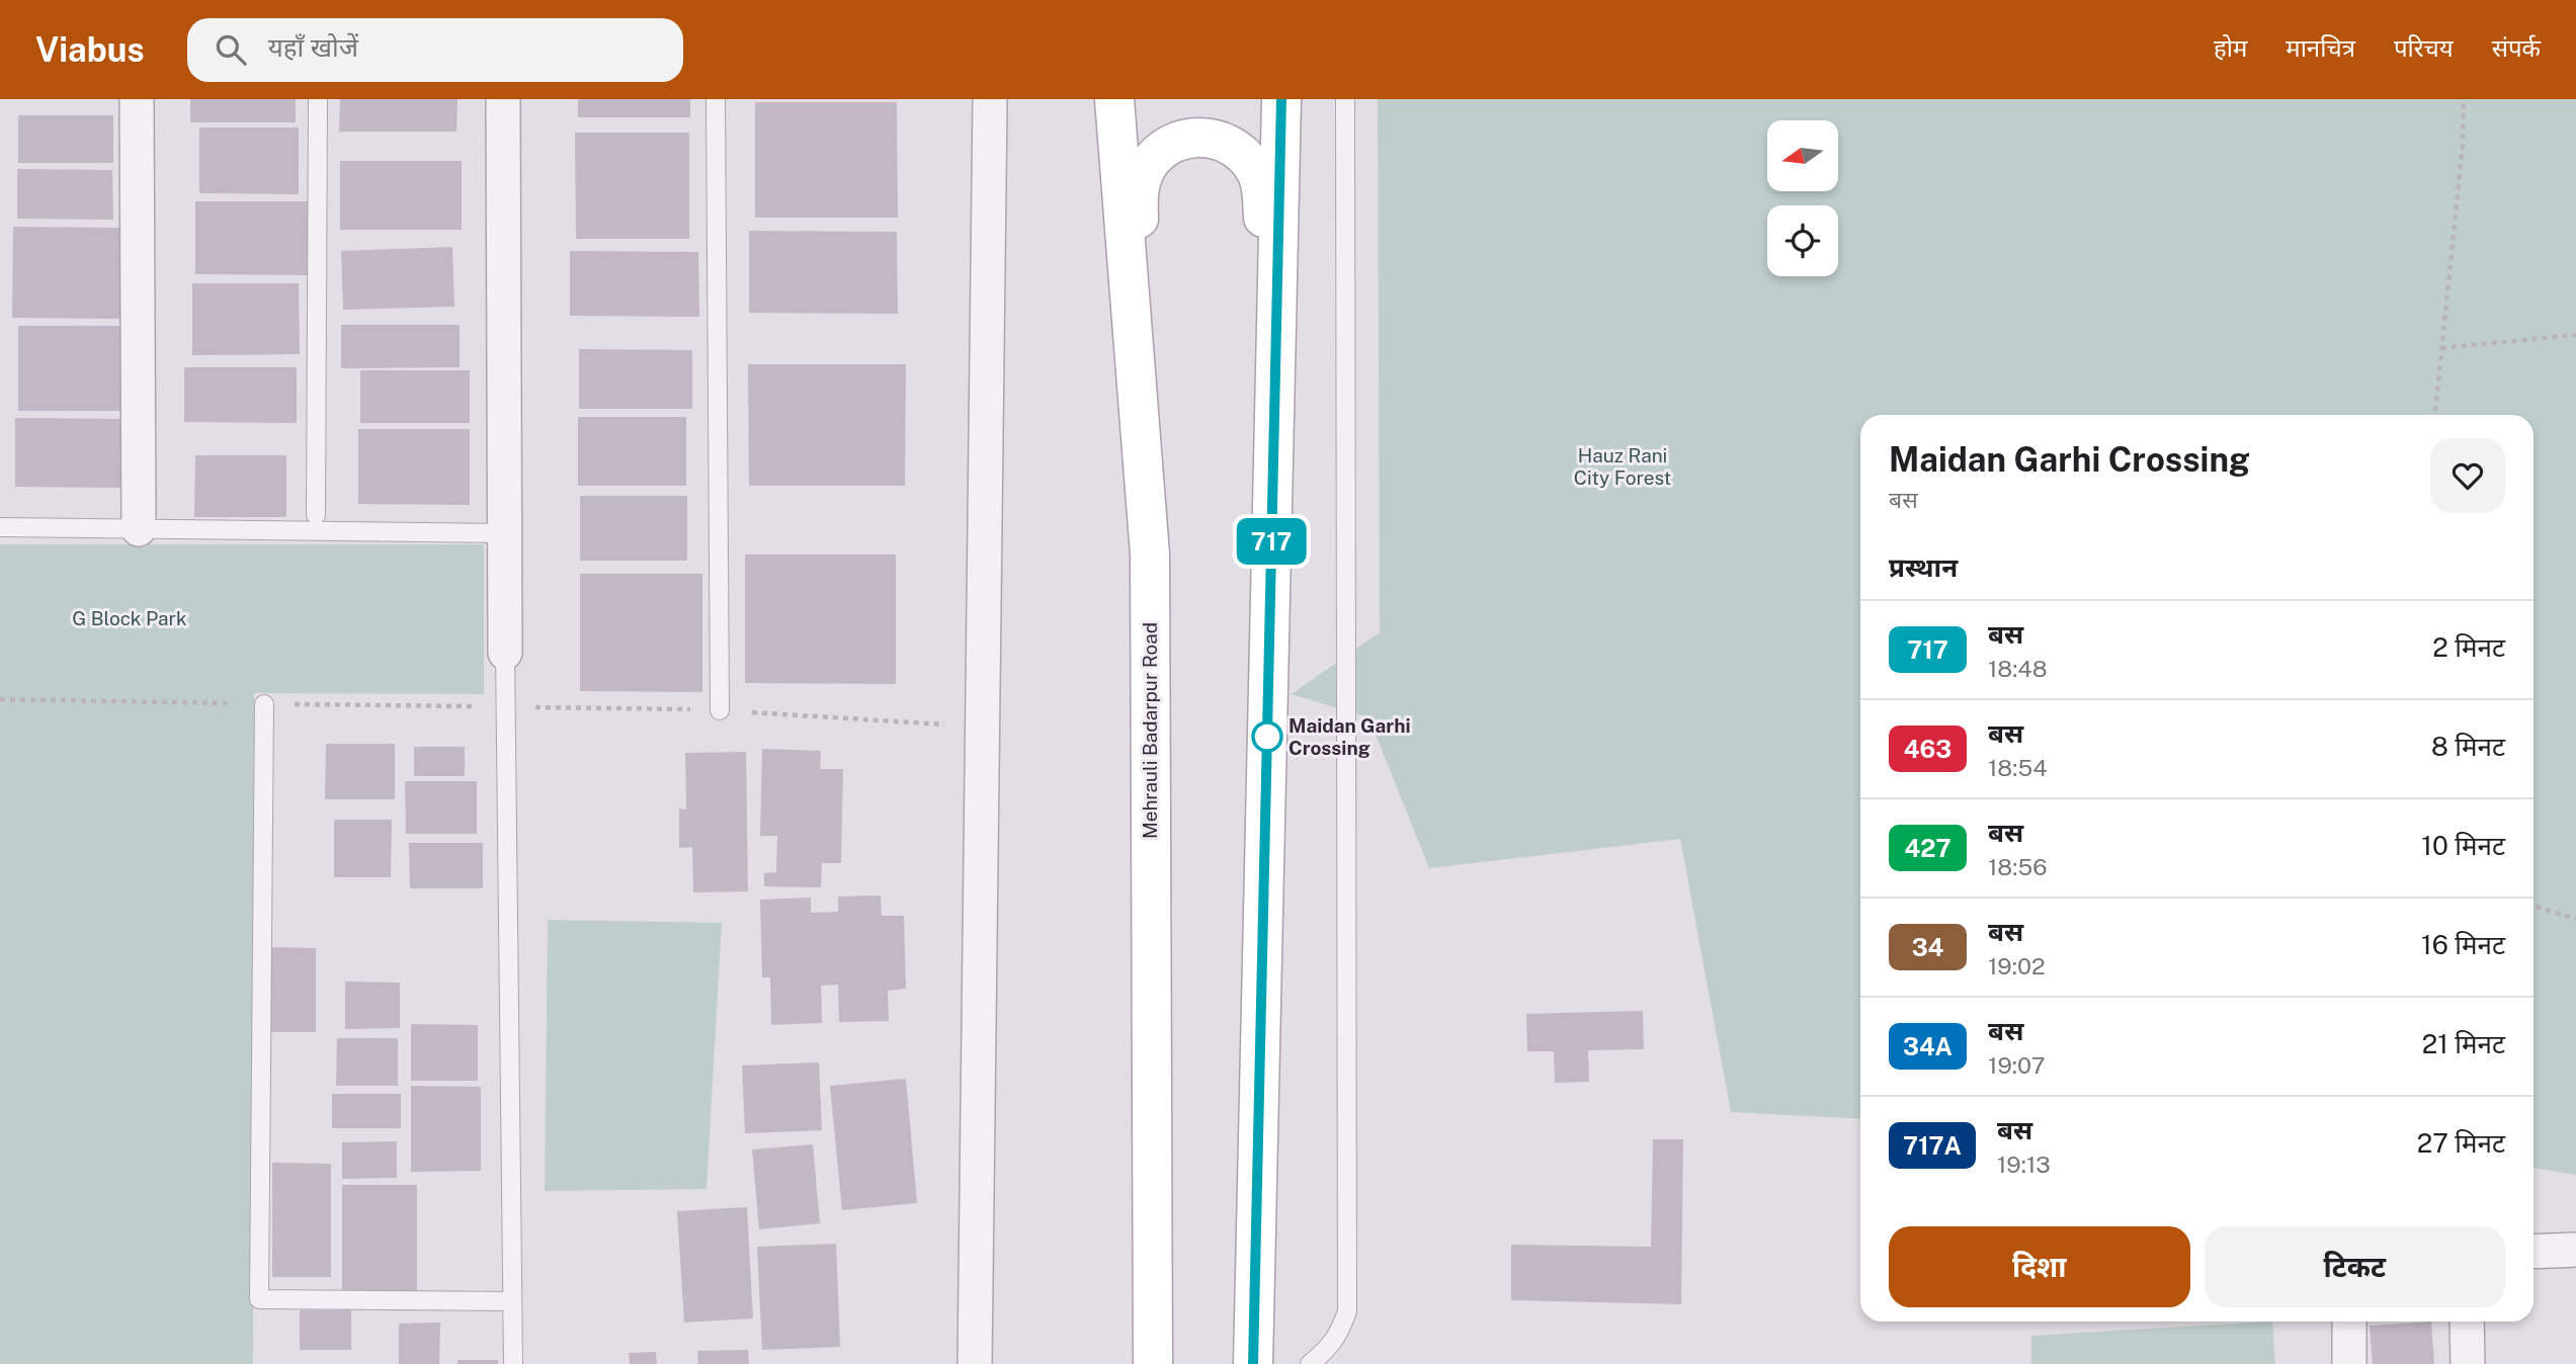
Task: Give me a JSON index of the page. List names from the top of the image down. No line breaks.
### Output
{"streets":{"main road":["Mehrauli Badarpur Road"]},"parks":["Hauz Rani City Forest","G Block Park"],"places":["Maidan Garhi Crossing"],"lines":["bus line 717"],"north":"left","page":{"header":"Viabus","search":"यहाँ खोजें","nav":["होम","मानचित्र","परिचय","संपर्क"],"on_map":"717","heading":[["Maidan Garhi Crossing","बस"],"प्रस्थान"],"list":[{"mark":"717","name":"बस","note":"18:48","value":"2 मिनट"},{"mark":"463","name":"बस","note":"18:54","value":"8 मिनट"},{"mark":"427","name":"बस","note":"18:56","value":"10 मिनट"},{"mark":"34","name":"बस","note":"19:02","value":"16 मिनट"},{"mark":"34A","name":"बस","note":"19:07","value":"21 मिनट"},{"mark":"717A","name":"बस","note":"19:13","value":"27 मिनट"}],"buttons":["दिशा","टिकट"]}}
